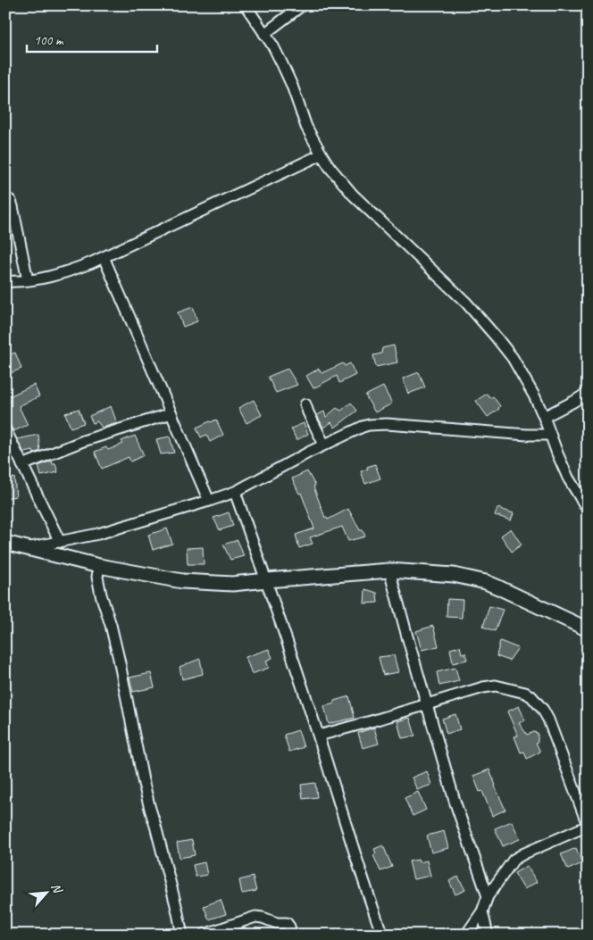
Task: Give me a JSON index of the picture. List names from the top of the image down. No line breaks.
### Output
{"scale_bar":"100 m","north":"top right"}
